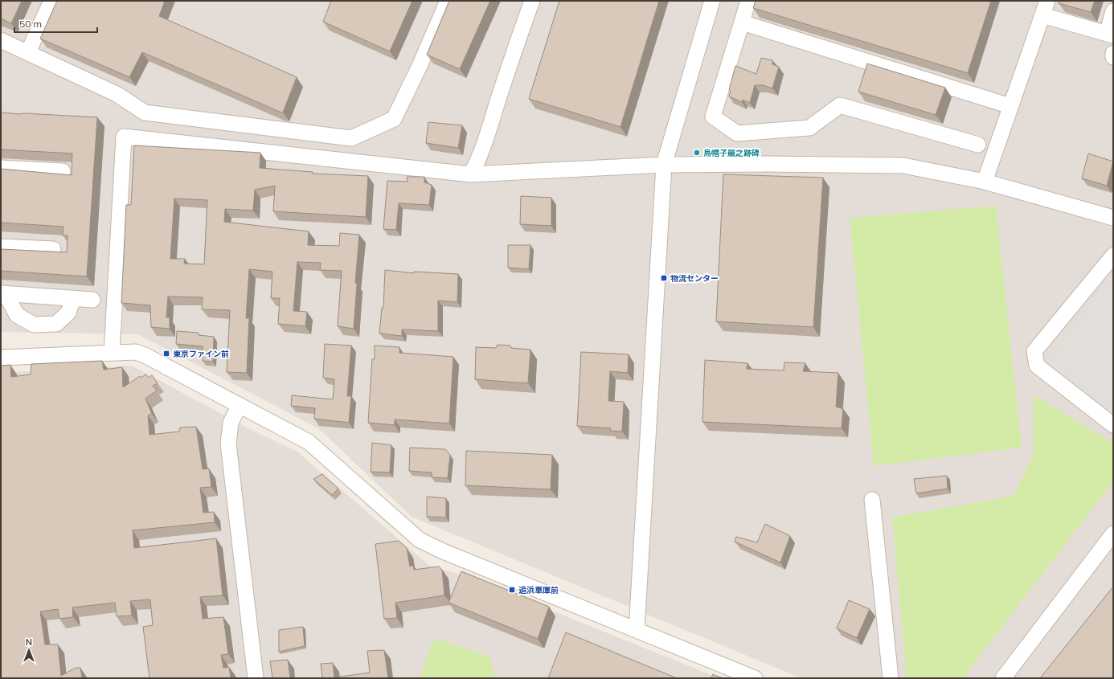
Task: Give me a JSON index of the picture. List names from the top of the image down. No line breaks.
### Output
{"places":{"other":["烏帽子巖之跡碑"],"transit":["物流センター","東京ファイン前","追浜車庫前"]},"scale_bar":"50 m","north":"top"}
